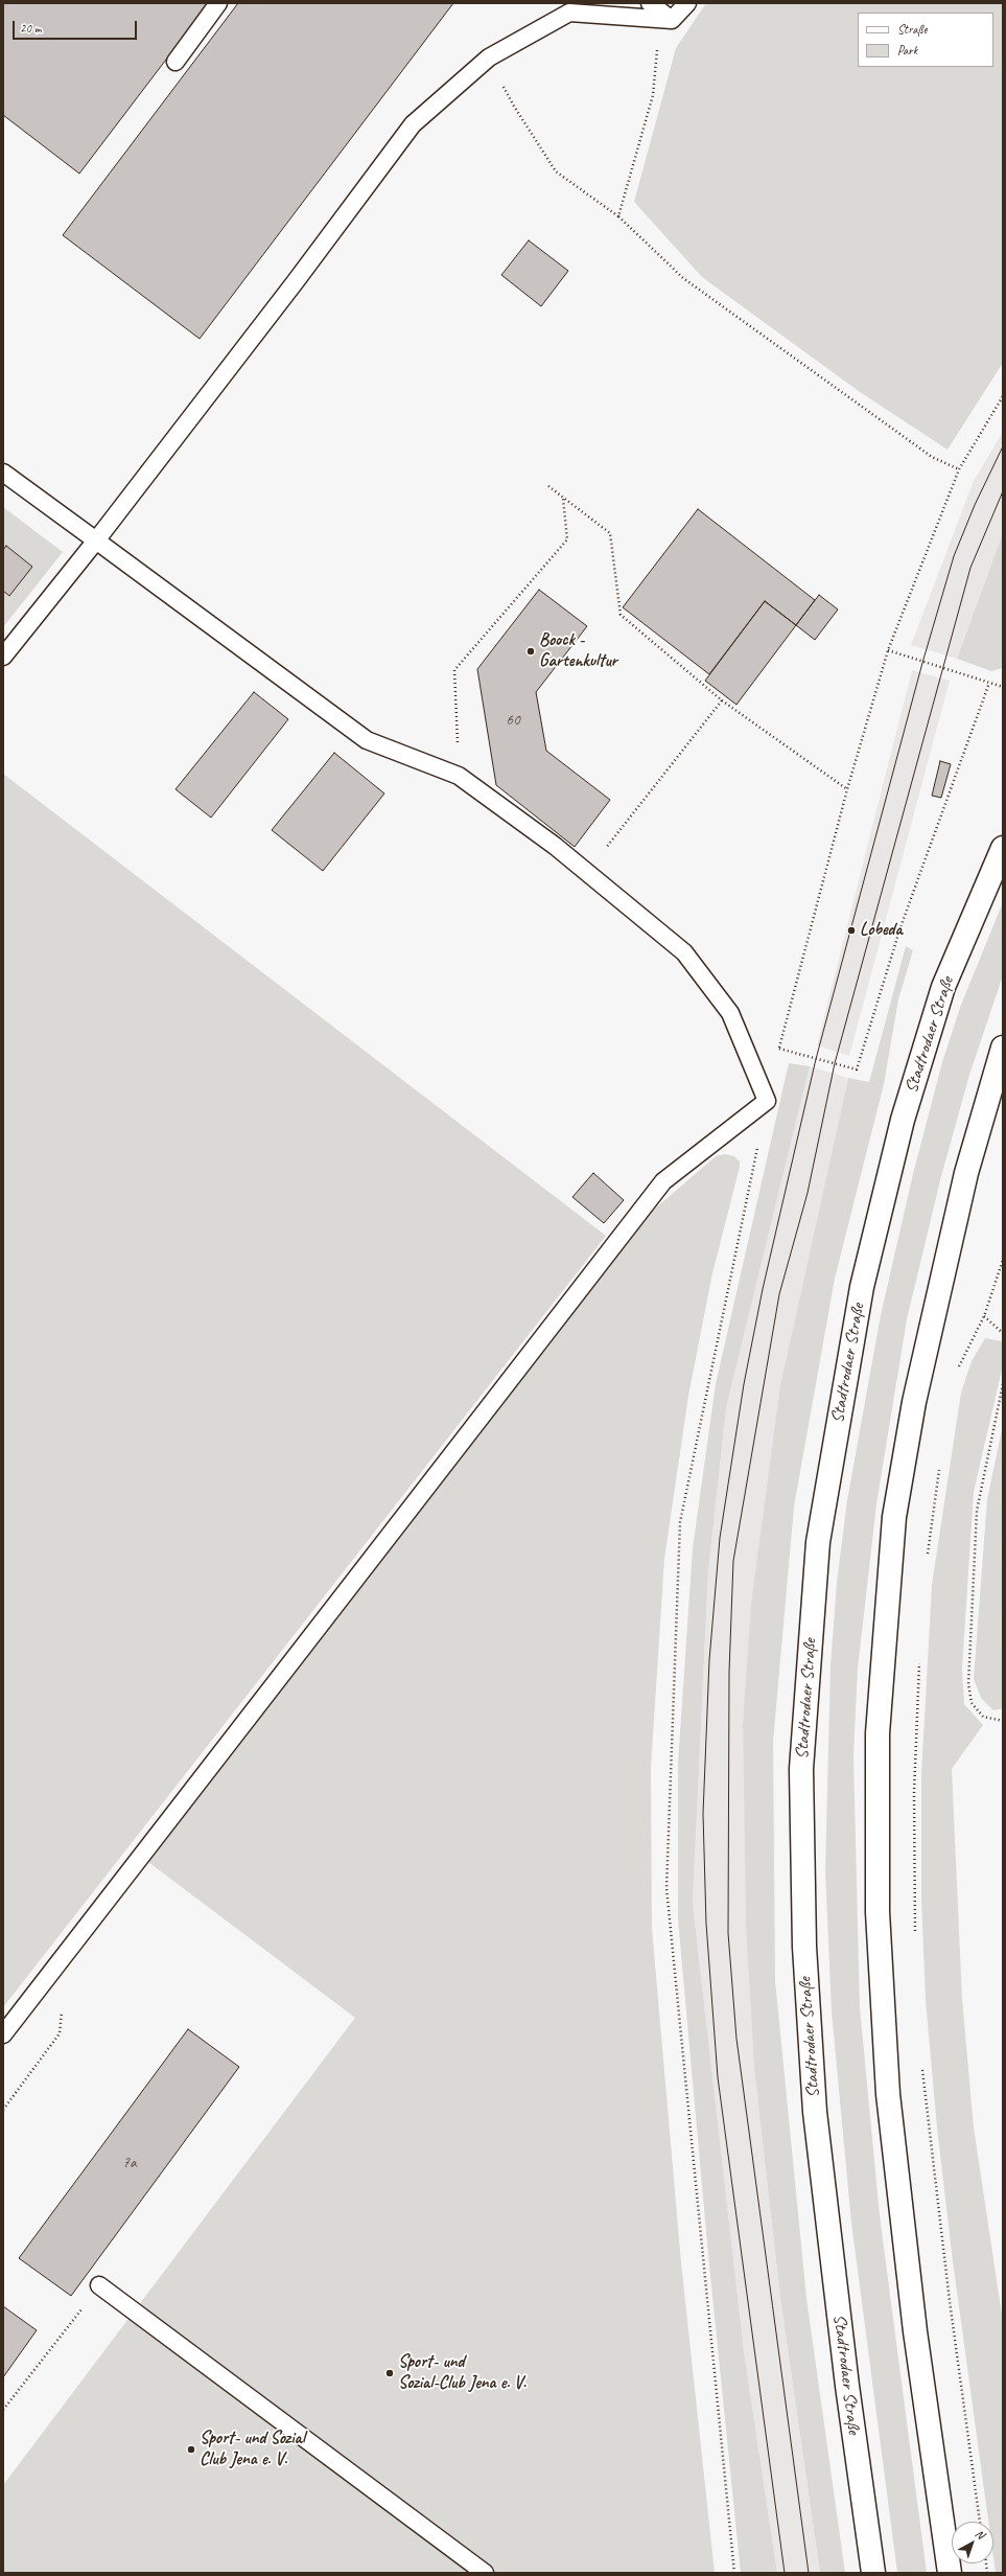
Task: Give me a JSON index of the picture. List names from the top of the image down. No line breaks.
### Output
{"streets":{"main road":["Stadtrodaer Straße"]},"places":["Boock - Gartenkultur","Lobeda","Sport- und Sozial-Club Jena e. V.","Sport- und Sozial Club Jena e. V."],"house_numbers":["60","7a"],"legend":["Straße","Park"],"scale_bar":"20 m","north":"top right"}
